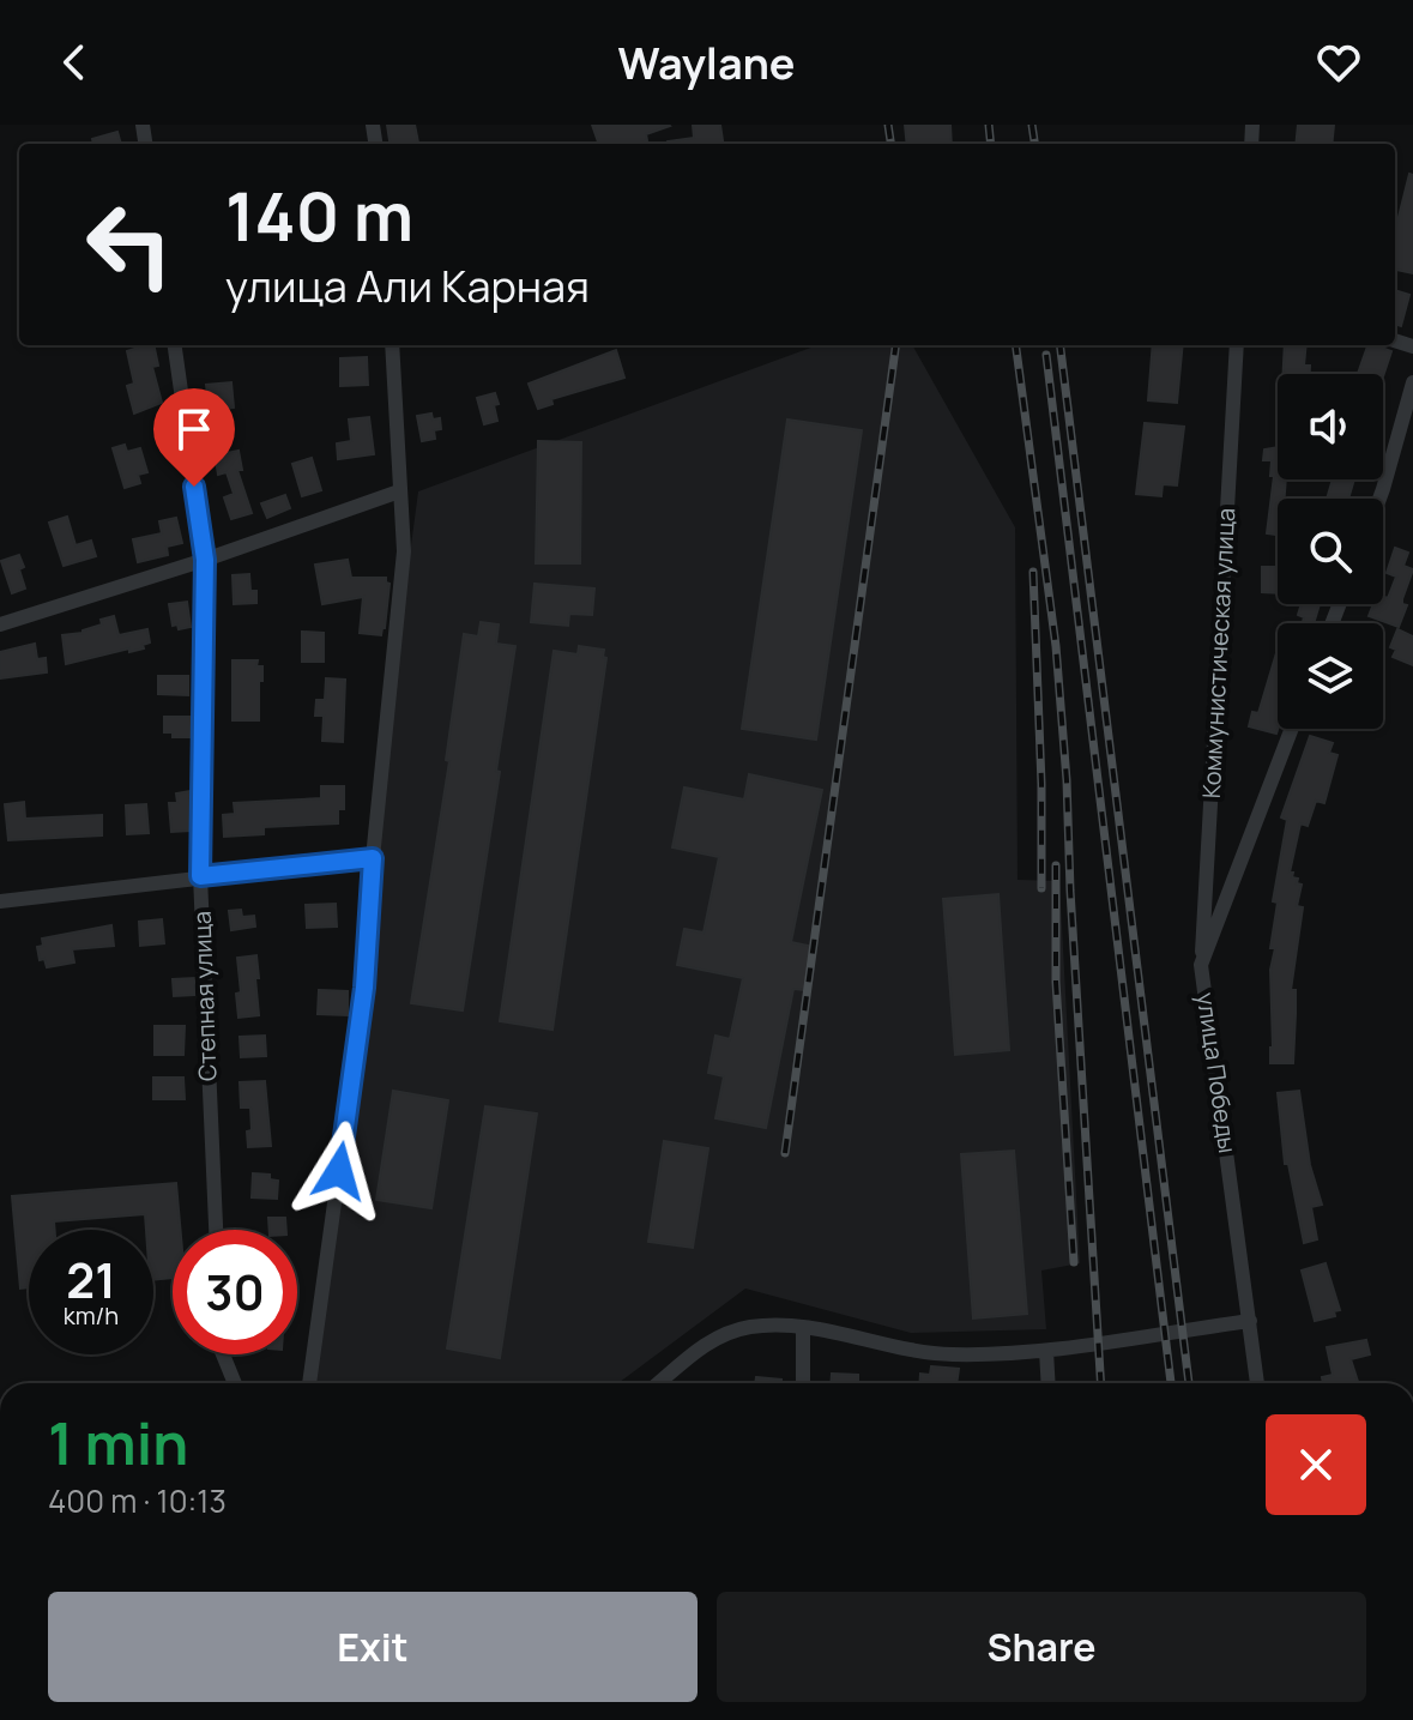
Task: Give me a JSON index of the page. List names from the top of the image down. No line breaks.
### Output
{"streets":{"street":["Коммунистическая улица","Степная улица","улица Победы"]},"crossings":[["Коммунистическая улица","улица Победы"]],"page":{"header":"Waylane","turn":["140 m","улица Али Карная"],"speed":"21 km/h","limit":"30","heading":["1 min","400 m · 10:13"],"buttons":["Exit","Share"]}}
